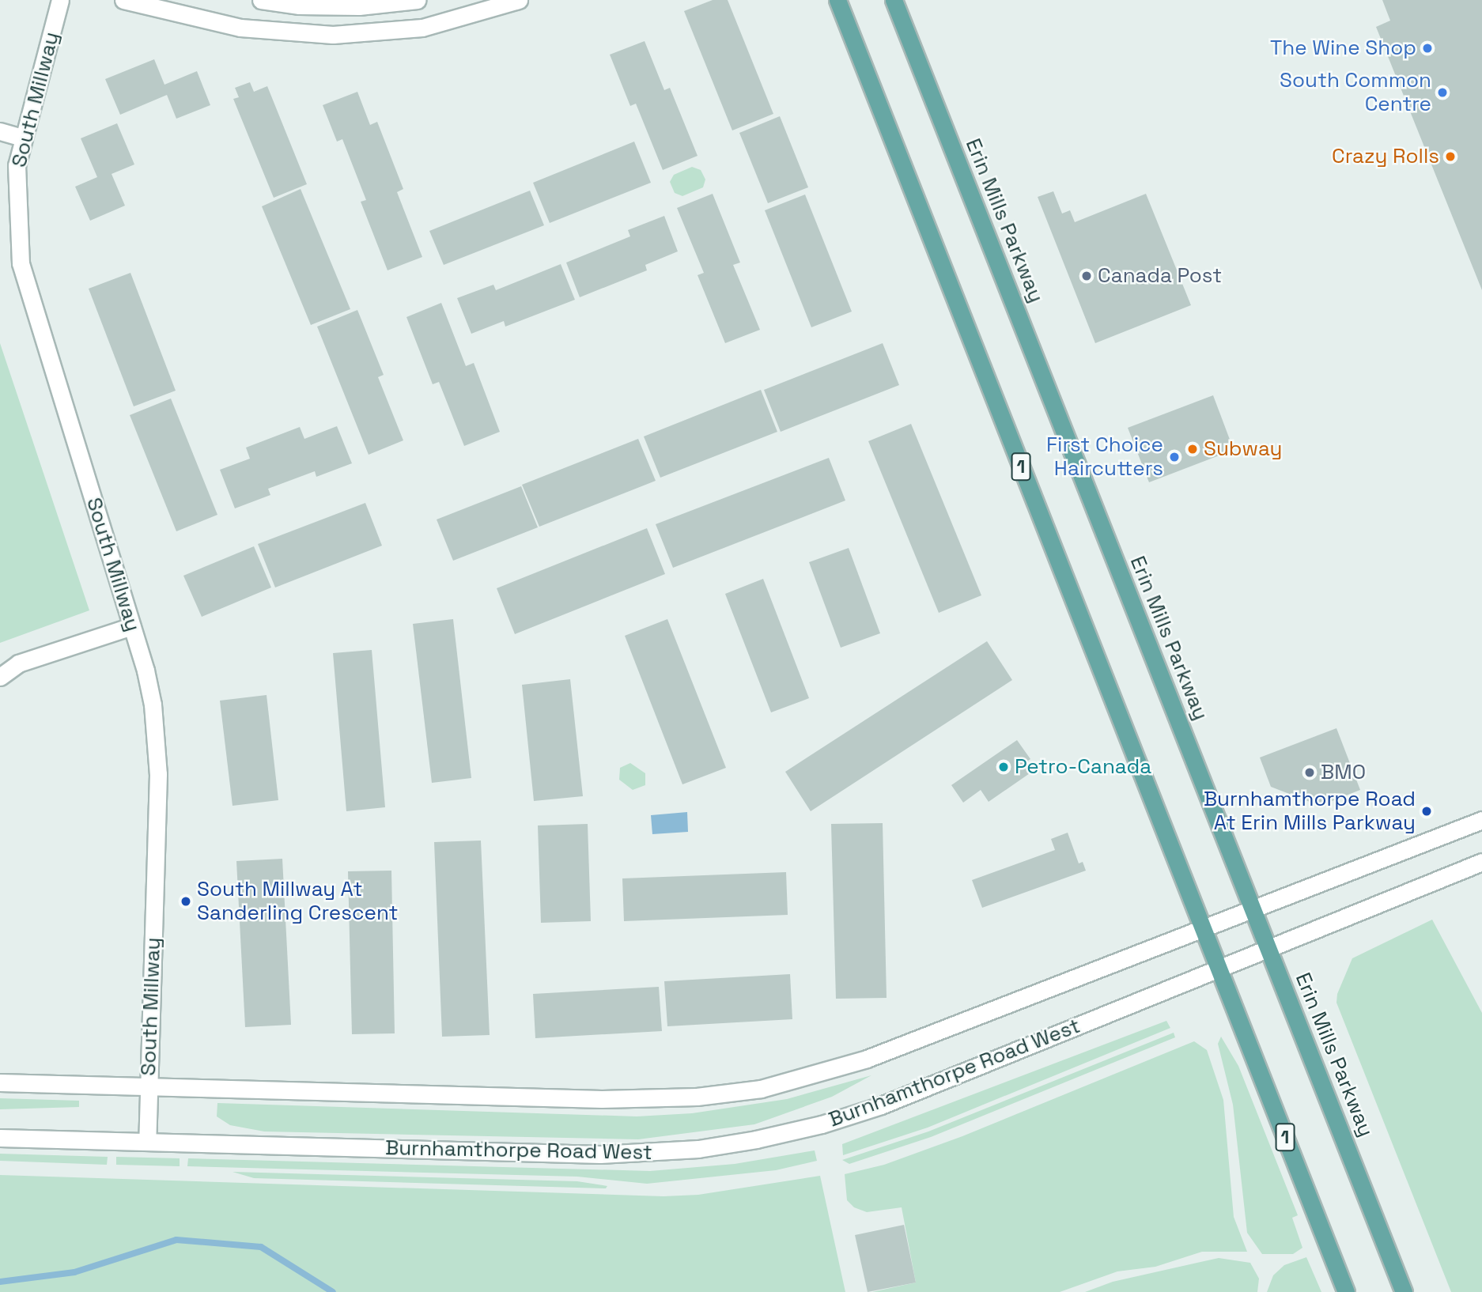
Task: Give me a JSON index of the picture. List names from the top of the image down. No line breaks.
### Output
{"streets":{"main road":["South Millway","Erin Mills Parkway","1","Burnhamthorpe Road West"]},"crossings":[["South Millway","Burnhamthorpe Road West"],["Erin Mills Parkway","Burnhamthorpe Road West"],["1","Burnhamthorpe Road West"]],"places":["The Wine Shop","South Common Centre","Crazy Rolls","Canada Post","Subway","First Choice Haircutters","Petro-Canada","BMO","Burnhamthorpe Road At Erin Mills Parkway","South Millway At Sanderling Crescent"]}
